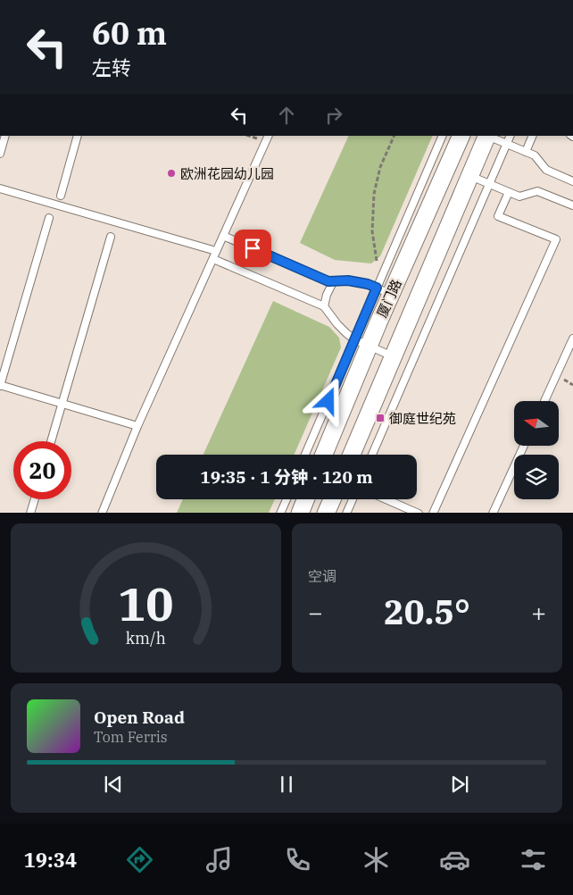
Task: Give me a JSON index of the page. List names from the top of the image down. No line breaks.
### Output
{"streets":{"street":["厦门路"]},"places":{"other":["欧洲花园幼儿园"],"transit":["御庭世纪苑"]},"north":"left","page":{"turn":["60 m","左转"],"limit":"20","trip":"19:35 · 1 分钟 · 120 m","tile":"空调","heat":["−","20.5°","+"],"song":["Open Road","Tom Ferris"],"tabs":"19:34","gauge":["10","km/h"]}}
